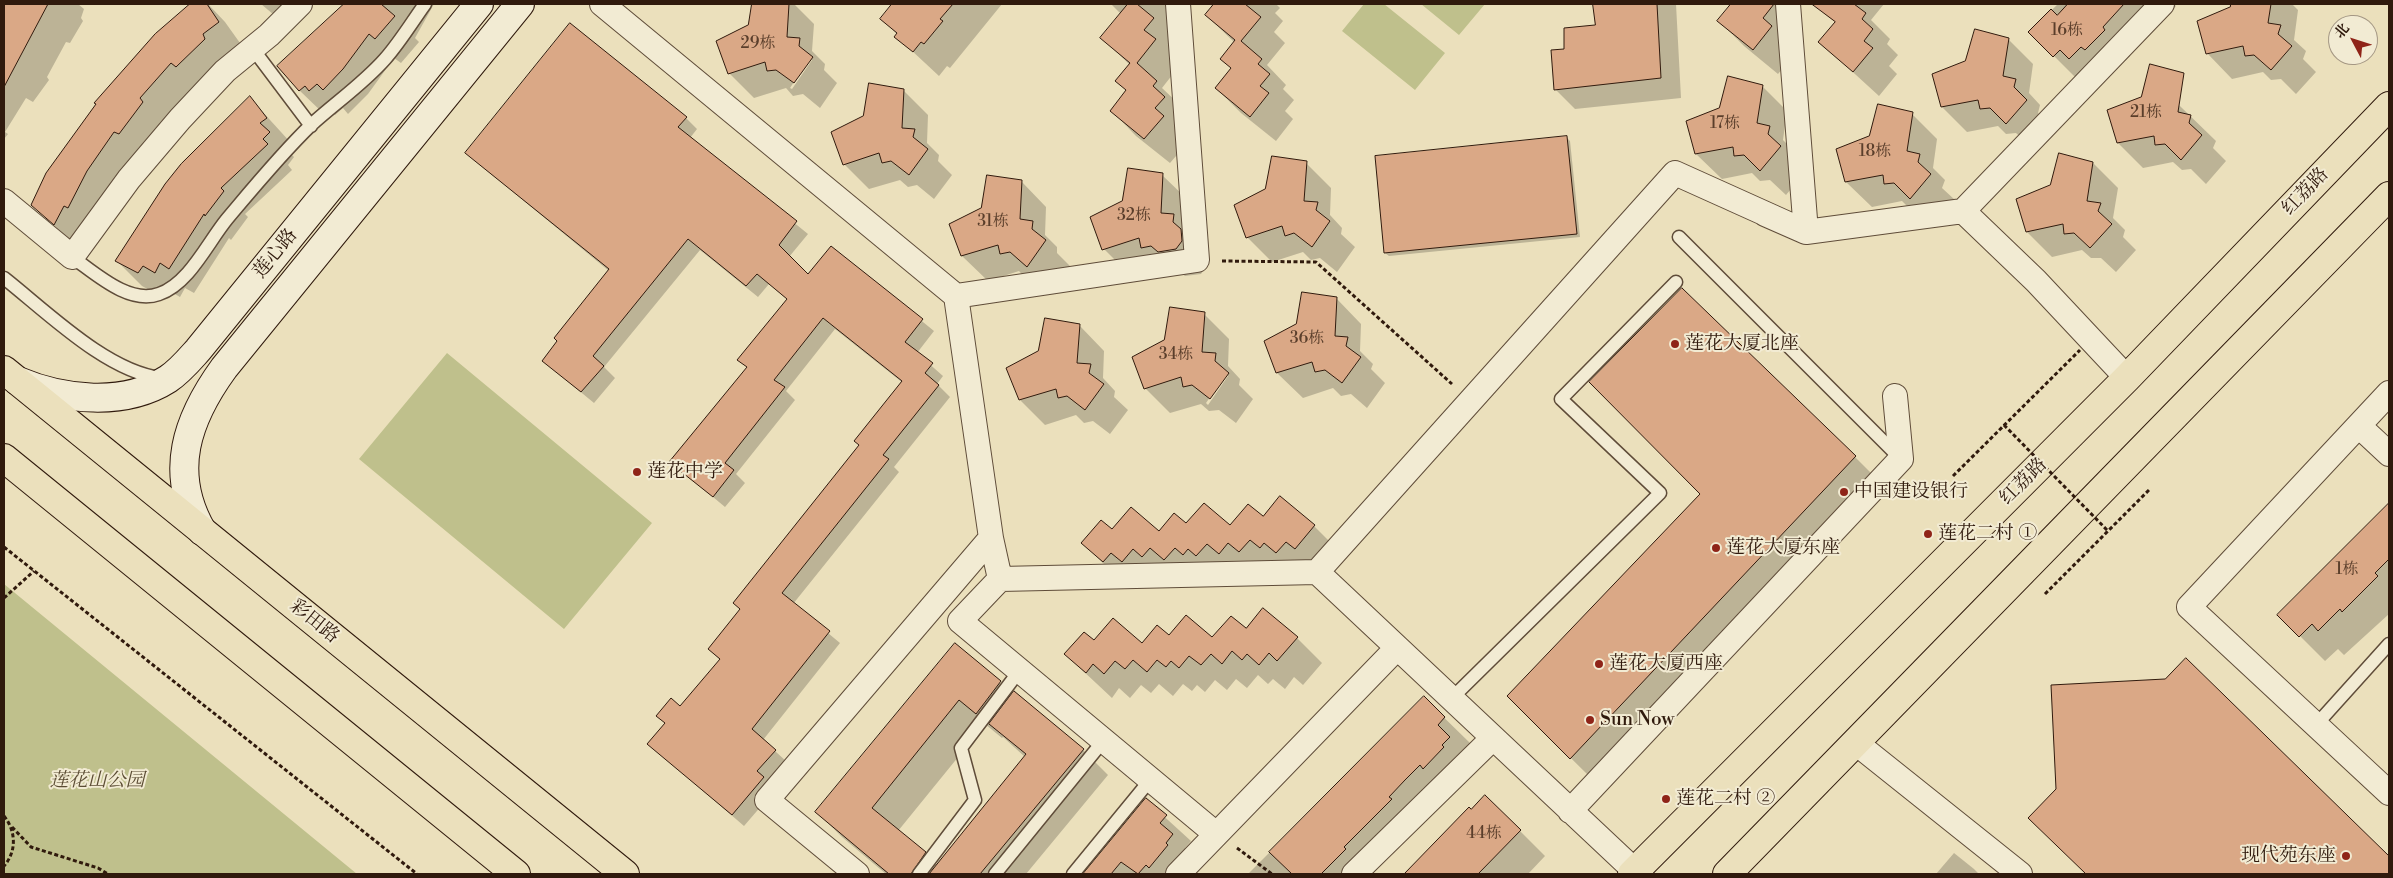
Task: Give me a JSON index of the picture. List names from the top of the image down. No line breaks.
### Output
{"streets":{"main road":["红荔路","莲心路","彩田路"]},"crossings":[["莲心路","彩田路"]],"parks":["莲花山公园"],"places":["莲花大厦北座","莲花中学","中国建设银行","莲花二村 ①","莲花大厦东座","莲花大厦西座","Sun Now","莲花二村 ②","现代苑东座"],"house_numbers":["16栋","29栋","21栋","17栋","18栋","32栋","31栋","36栋","34栋","1栋","44栋"],"north":"top left"}
